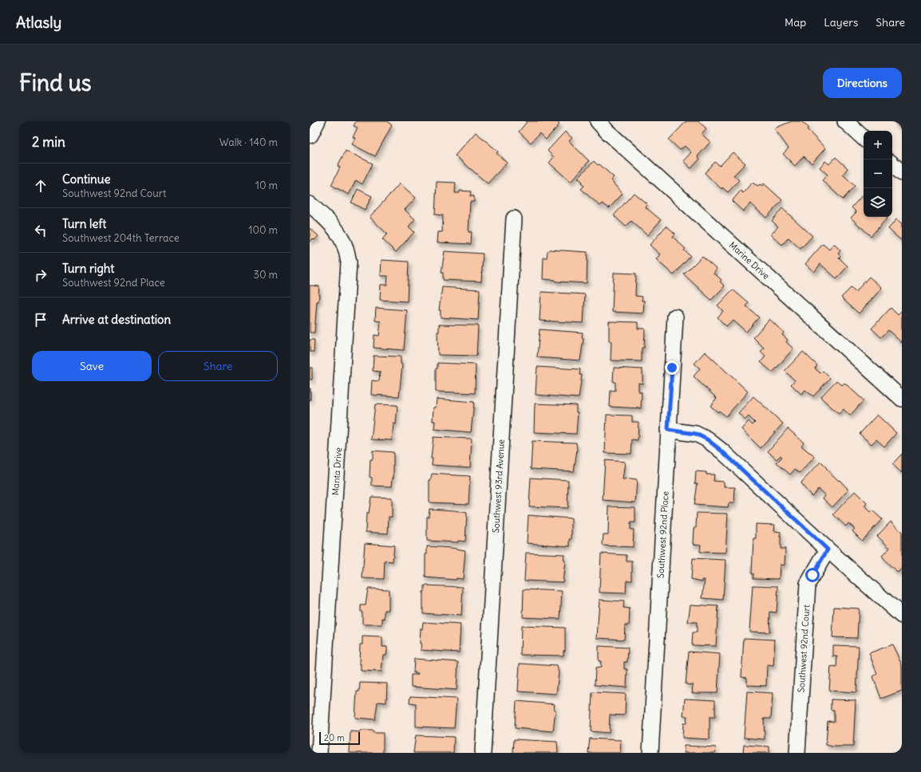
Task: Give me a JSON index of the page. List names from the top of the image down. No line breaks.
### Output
{"streets":{"street":["Marine Drive","Manta Drive","Southwest 93rd Avenue","Southwest 92nd Place","Southwest 92nd Court"]},"scale_bar":"20 m","page":{"header":"Atlasly","nav":["Map","Layers","Share"],"buttons":["Directions",["Save","Share"]],"title":"Find us","heading":["2 min","Walk · 140 m"],"map_buttons":["+","−"],"list":[["Continue","Southwest 92nd Court","10 m"],["Turn left","Southwest 204th Terrace","100 m"],["Turn right","Southwest 92nd Place","30 m"],"Arrive at destination"],"scale":"20 m"}}
